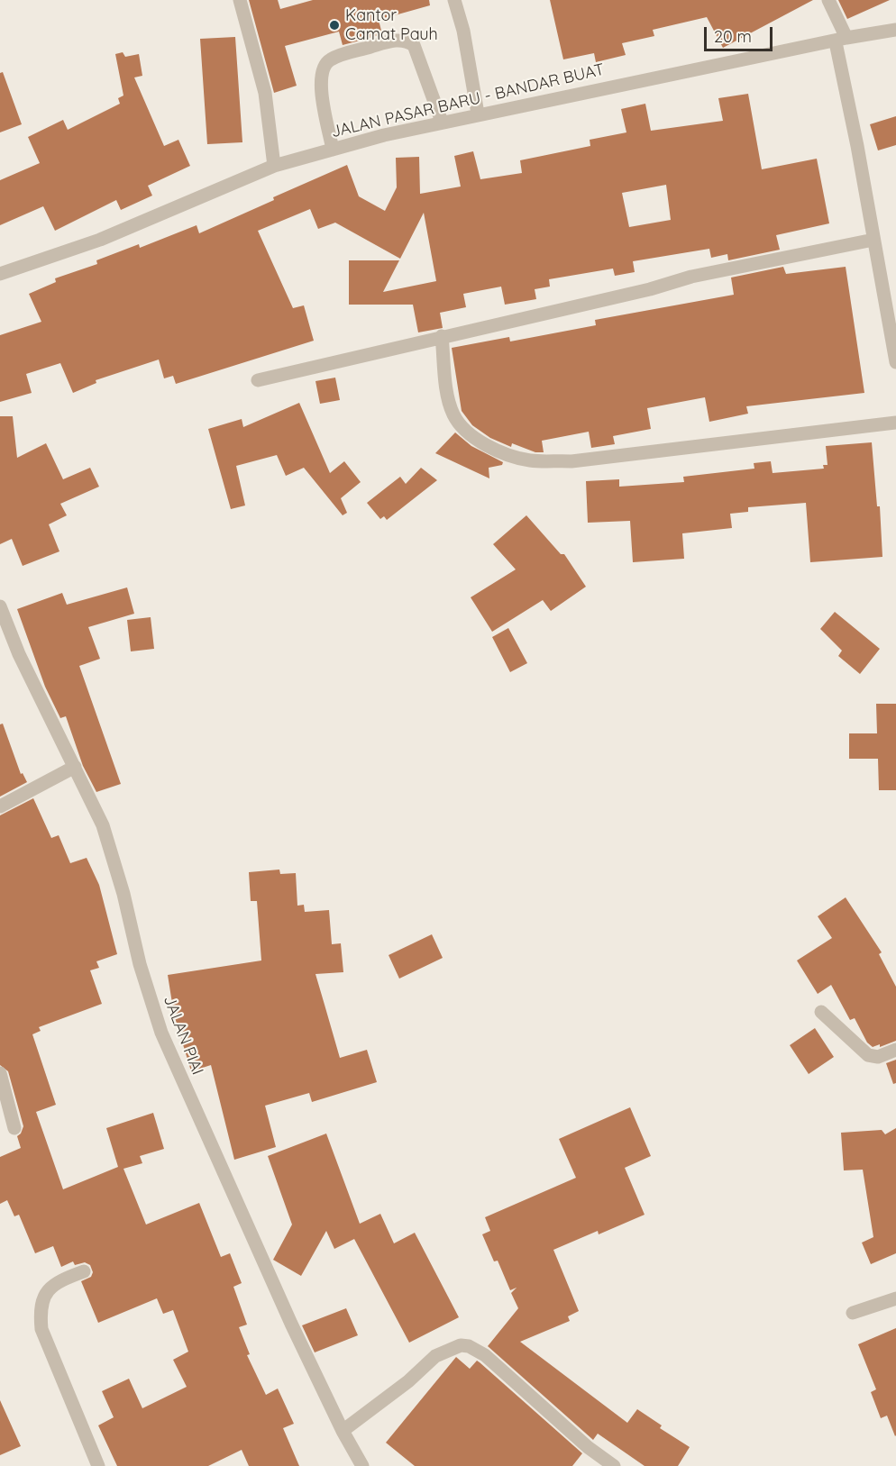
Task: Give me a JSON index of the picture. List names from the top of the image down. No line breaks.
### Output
{"streets":{"street":["JALAN PASAR BARU - BANDAR BUAT","JALAN PIAI"]},"places":["Kantor Camat Pauh"],"scale_bar":"20 m"}
